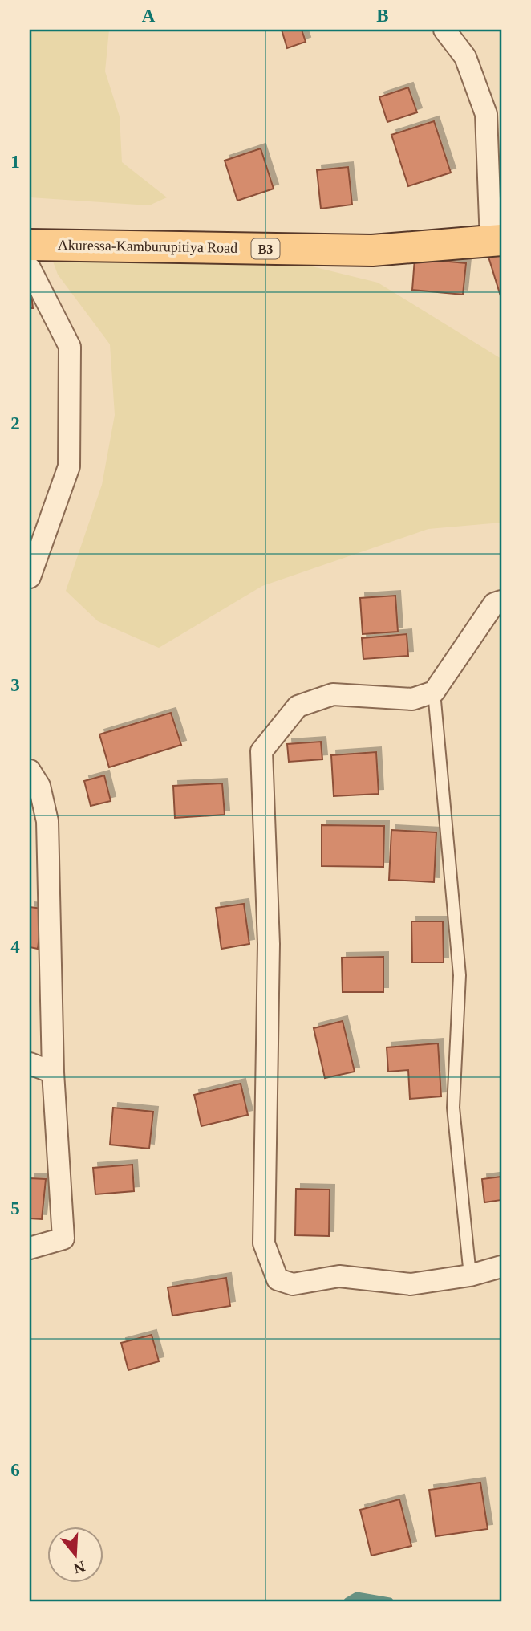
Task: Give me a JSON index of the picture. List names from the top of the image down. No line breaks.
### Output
{"streets":{"main road":["Akuressa-Kamburupitiya Road","B3"]},"north":"bottom","grid":{"columns":["A","B"],"rows":["1","2","3","4","5","6"]}}
